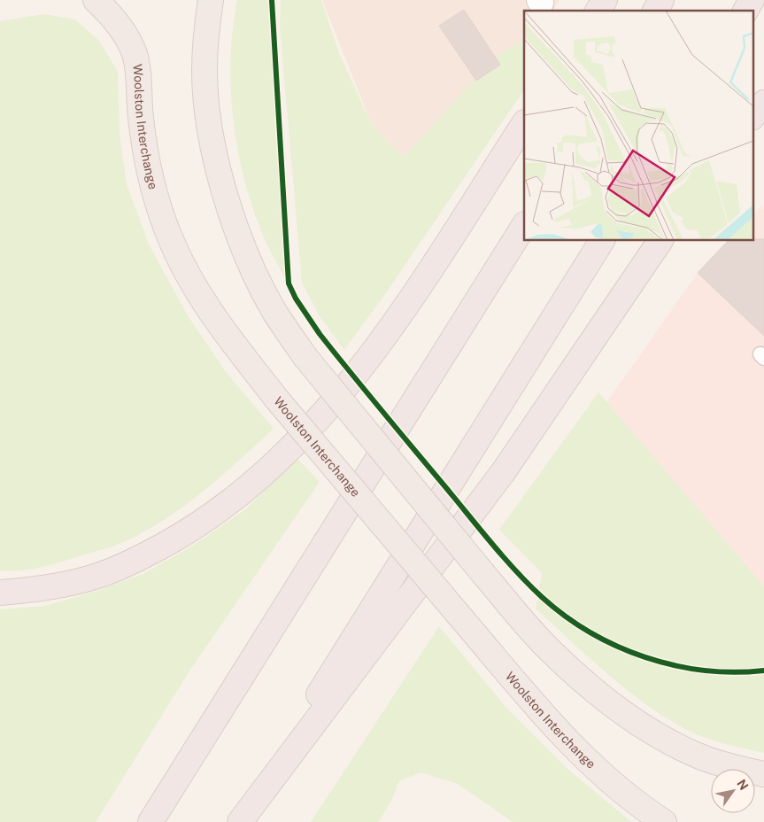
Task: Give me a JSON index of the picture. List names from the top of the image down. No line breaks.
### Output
{"streets":{"highway":["Woolston Interchange"]},"north":"top right"}
